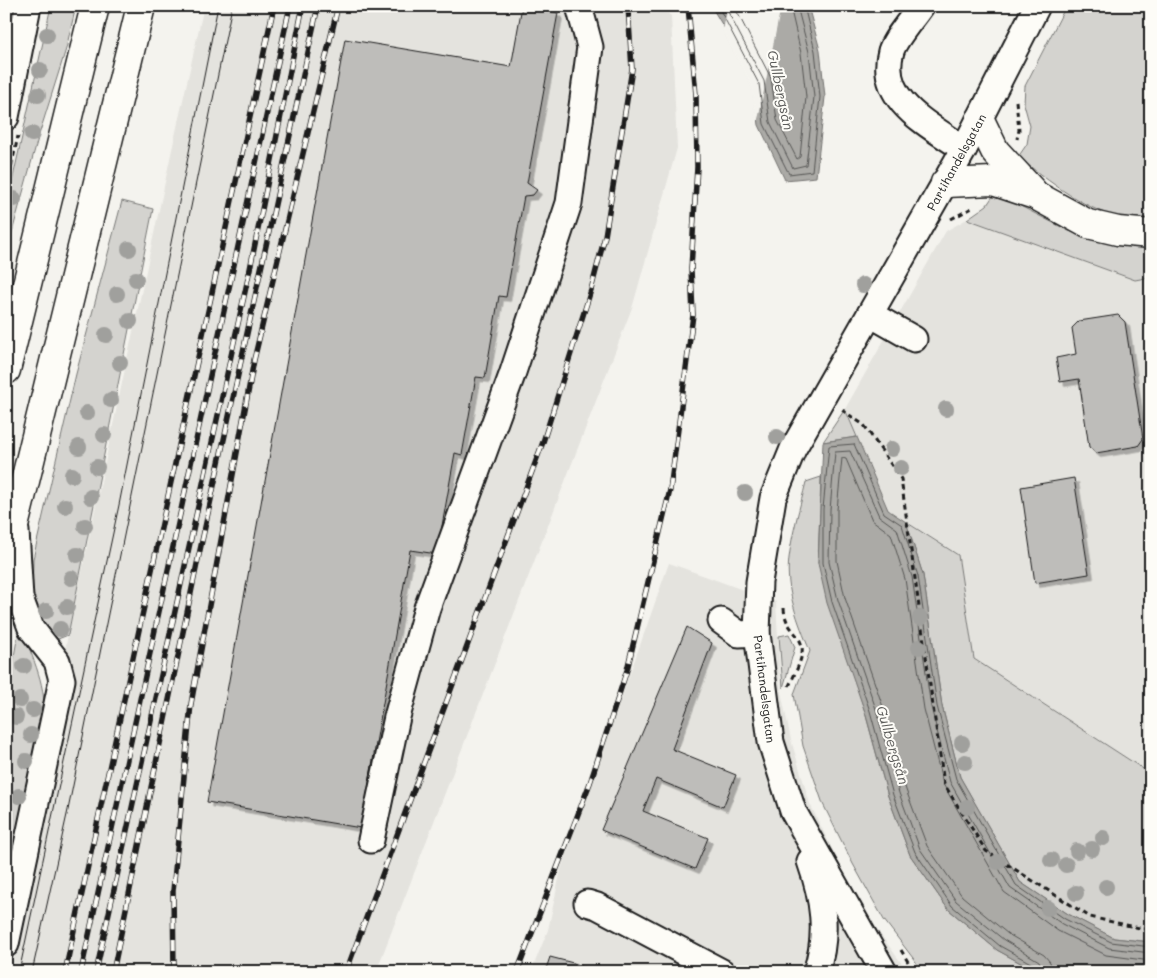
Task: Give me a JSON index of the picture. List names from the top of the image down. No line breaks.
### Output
{"streets":{"street":["Partihandelsgatan"]},"water":["Gullbergsån"]}
